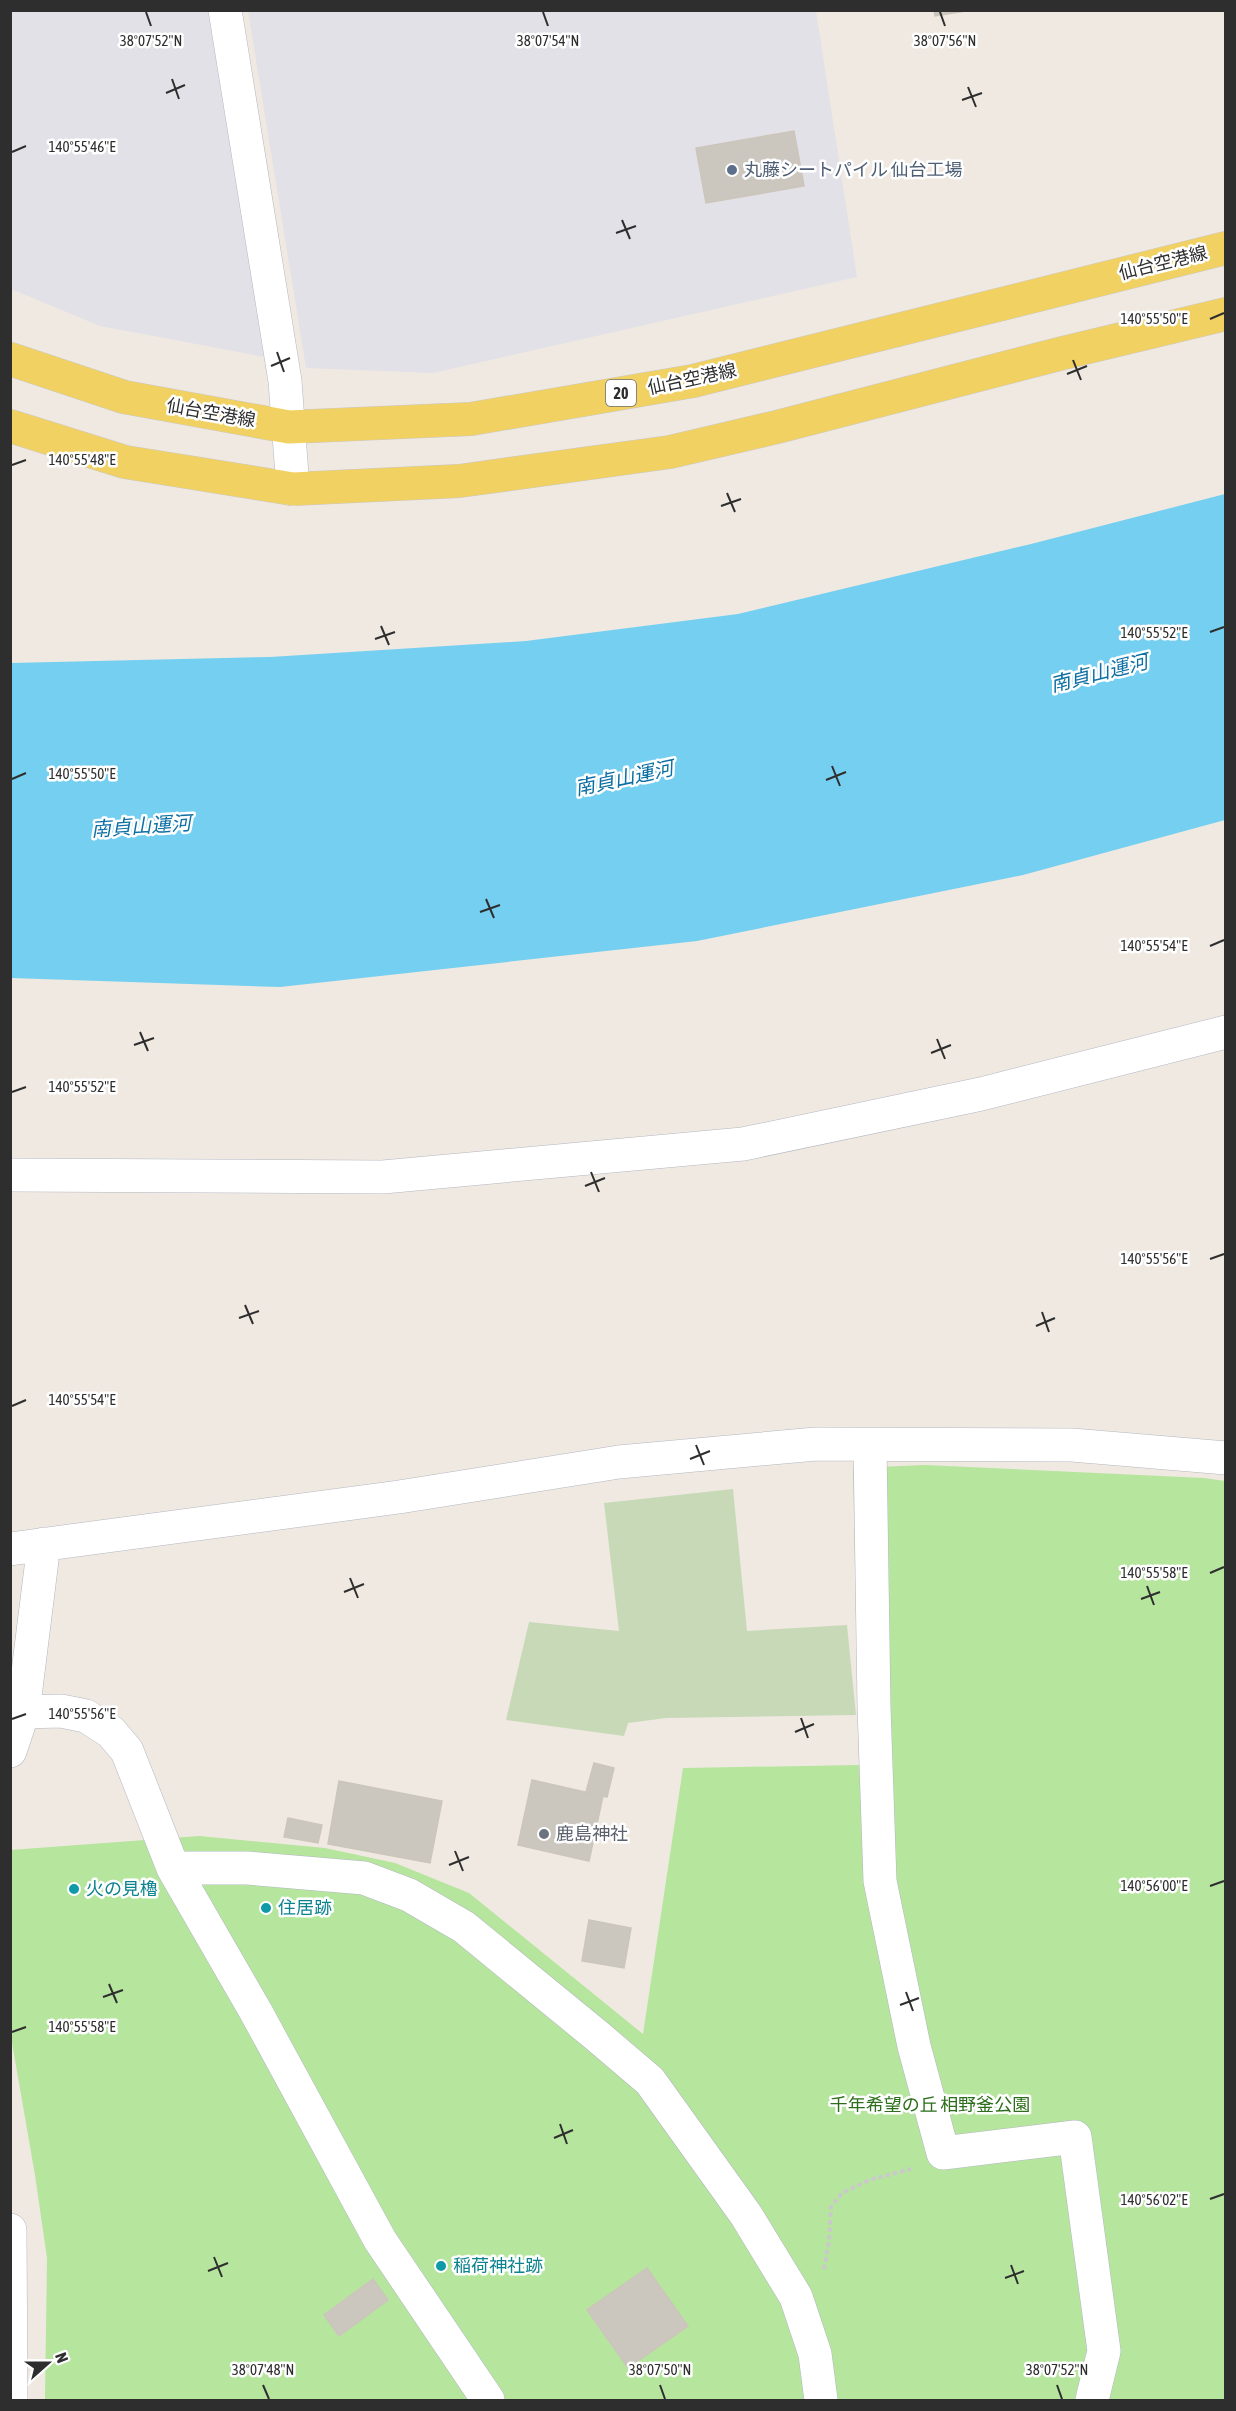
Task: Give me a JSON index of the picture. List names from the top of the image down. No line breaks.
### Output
{"streets":{"main road":["仙台空港線","20"]},"water":["南貞山運河"],"parks":["千年希望の丘 相野釜公園"],"places":["丸藤シートパイル 仙台工場","鹿島神社","火の見櫓","住居跡","稲荷神社跡"],"north":"right","coordinates":["38°07'54\"N","38°07'52\"N","38°07'56\"N","140°55'46\"E","140°55'50\"E","140°55'48\"E","140°55'52\"E","140°55'54\"E","140°55'56\"E","140°55'58\"E","140°56'00\"E","140°56'02\"E","38°07'48\"N","38°07'50\"N"]}
